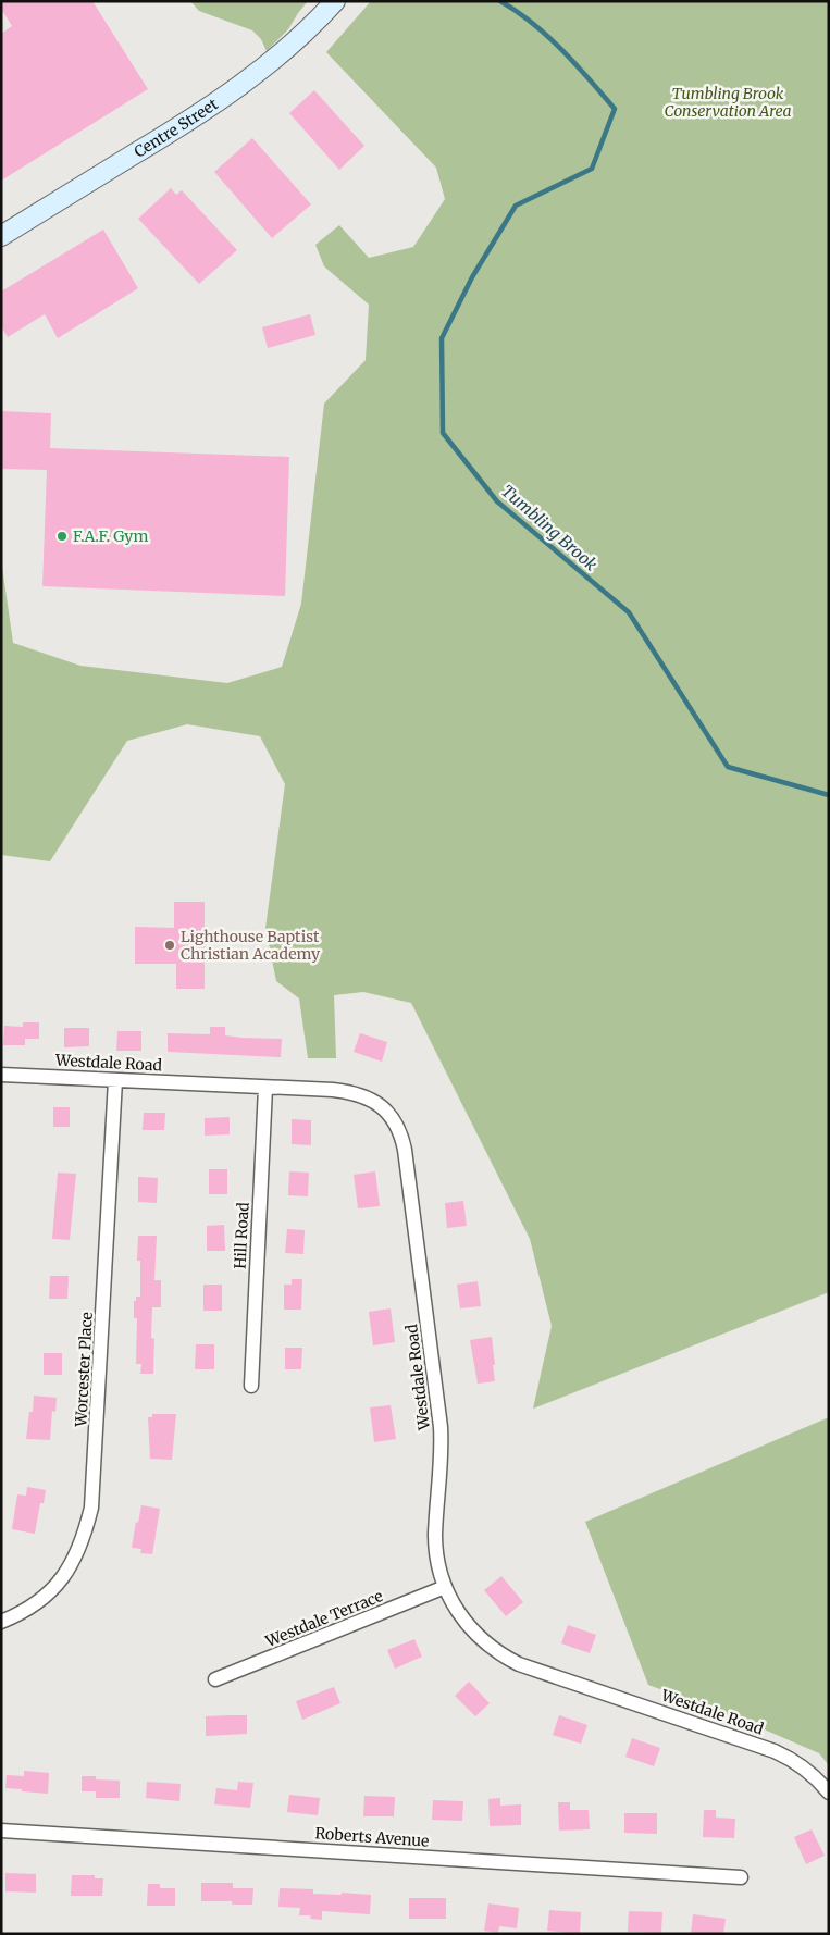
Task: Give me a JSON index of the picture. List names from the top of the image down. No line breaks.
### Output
{"streets":{"main road":["Centre Street"],"street":["Westdale Road","Hill Road","Worcester Place","Westdale Terrace","Roberts Avenue"]},"crossings":[["Westdale Road","Hill Road"],["Westdale Road","Worcester Place"],["Westdale Road","Westdale Terrace"]],"water":["Tumbling Brook"],"parks":["Tumbling Brook Conservation Area"],"places":["F.A.F. Gym","Lighthouse Baptist Christian Academy"]}
